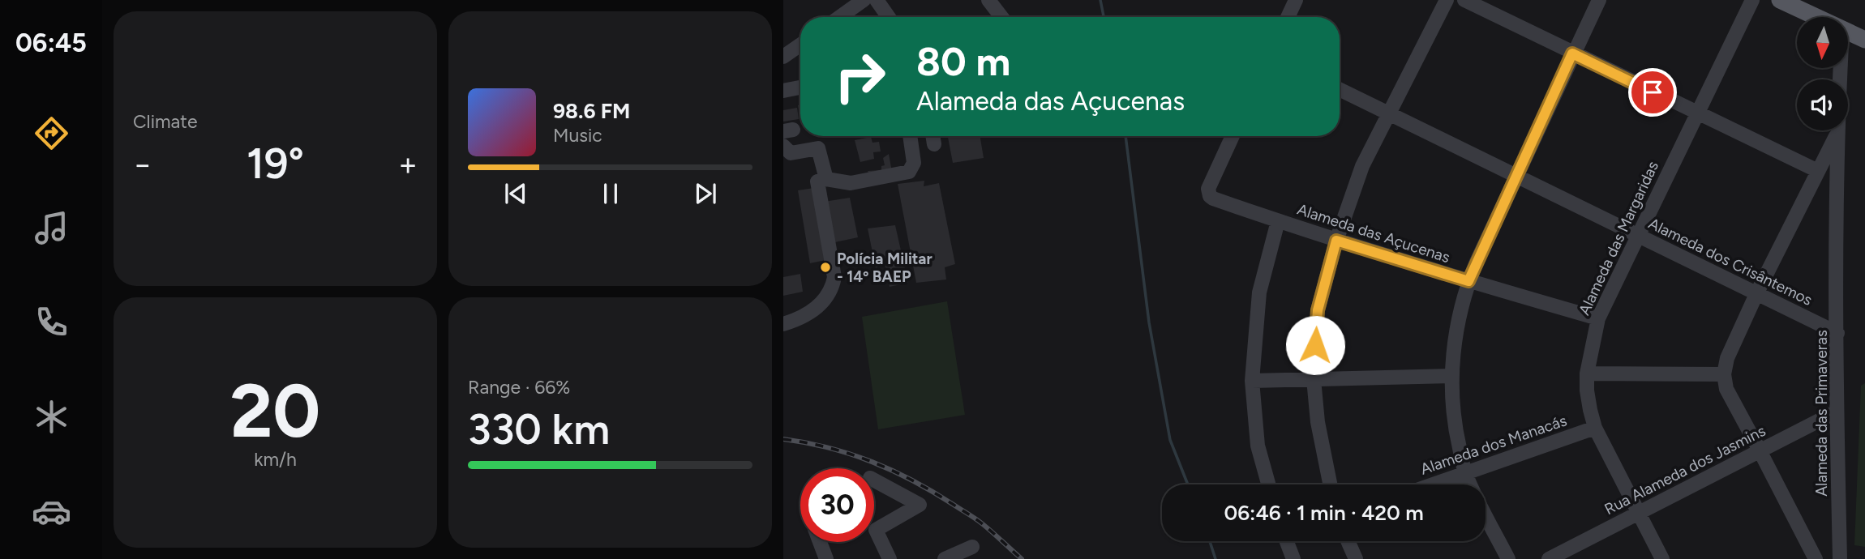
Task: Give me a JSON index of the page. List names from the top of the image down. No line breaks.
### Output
{"streets":{"street":["Alameda das Açucenas","Alameda das Margaridas","Alameda dos Crisântemos","Alameda das Primaveras","Alameda dos Manacás","Rua Alameda dos Jasmins"]},"crossings":[["Alameda das Açucenas","Alameda das Margaridas"],["Alameda das Margaridas","Alameda dos Crisântemos"],["Alameda das Margaridas","Alameda dos Manacás"],["Alameda das Margaridas","Rua Alameda dos Jasmins"],["Alameda dos Crisântemos","Alameda das Primaveras"],["Alameda das Primaveras","Rua Alameda dos Jasmins"]],"places":["Polícia Militar - 14º BAEP"],"north":"bottom","page":{"tabs":"06:45","tile":["Climate",["20","km/h"],["Range · 66%","330 km"]],"turn":["80 m","Alameda das Açucenas"],"song":["98.6 FM","Music"],"heat":["−","19°","+"],"limit":"30","trip":"06:46 · 1 min · 420 m"}}
